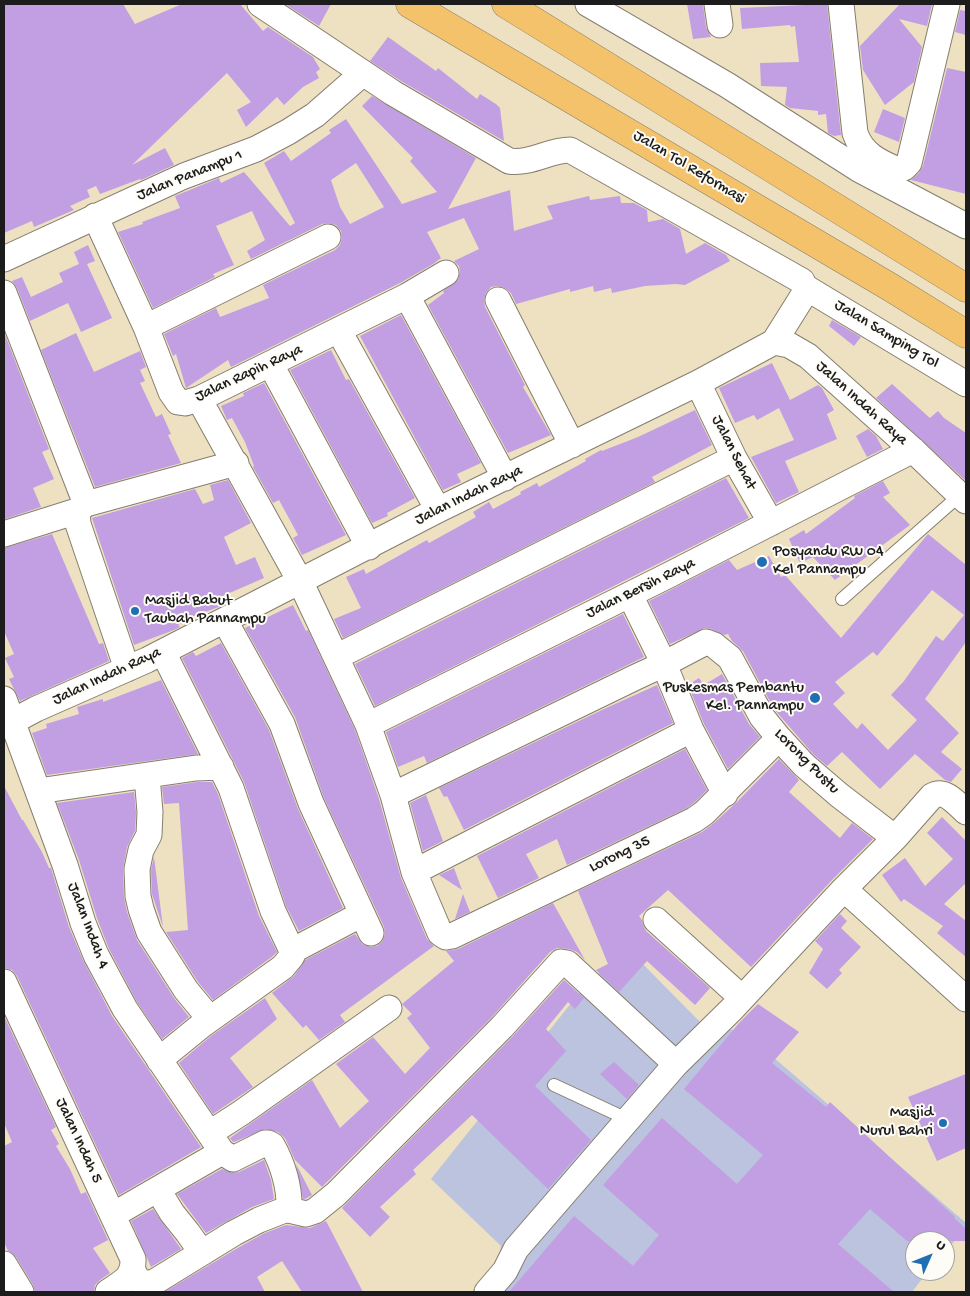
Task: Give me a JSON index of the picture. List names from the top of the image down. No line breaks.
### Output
{"streets":{"highway":["Jalan Tol Reformasi"],"street":["Jalan Panampu 1","Jalan Samping Tol","Jalan Rapih Raya","Jalan Indah Raya","Jalan Sehat","Jalan Bersih Raya","Lorong Pustu","Lorong 35","Jalan Indah 4","Jalan Indah 5"]},"crossings":[["Jalan Panampu 1","Jalan Samping Tol"],["Jalan Panampu 1","Jalan Rapih Raya"],["Jalan Indah Raya","Jalan Sehat"],["Jalan Indah Raya","Jalan Bersih Raya"],["Jalan Indah Raya","Jalan Indah 4"],["Jalan Sehat","Jalan Bersih Raya"],["Lorong Pustu","Lorong 35"]],"places":["Posyandu RW 04 Kel Pannampu","Masjid Babut Taubah Pannampu","Puskesmas Pembantu Kel. Pannampu","Masjid Nurul Bahri"],"north":"top right"}
